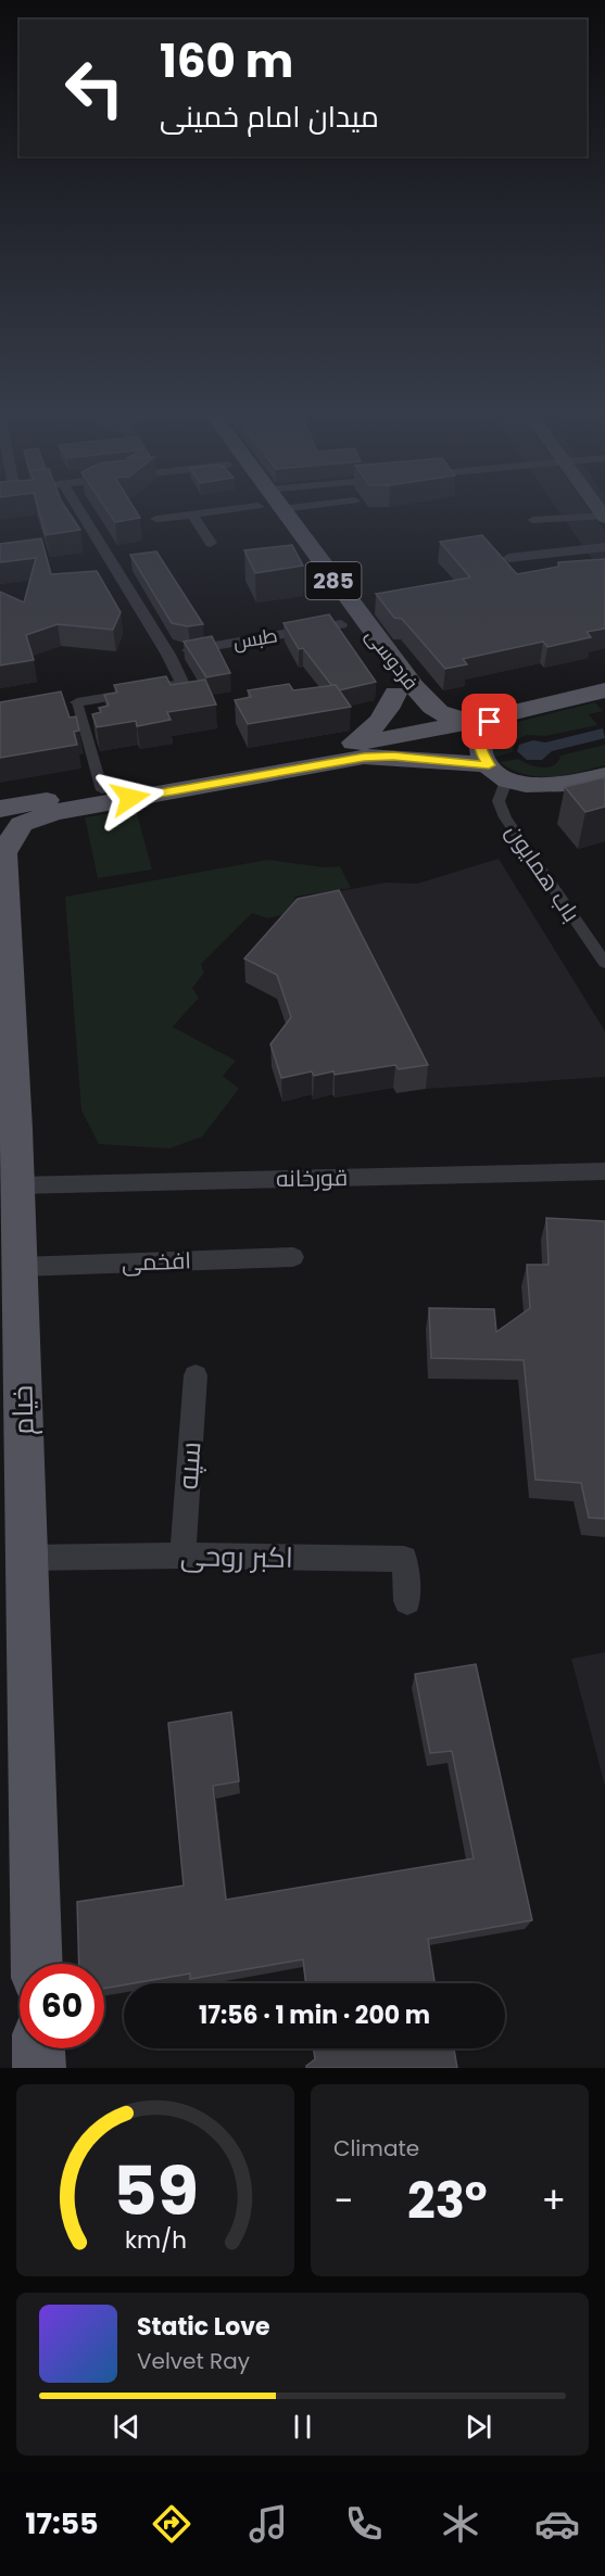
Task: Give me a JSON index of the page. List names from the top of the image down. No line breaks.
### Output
{"streets":{"main road":["285","فردوسی","خیام"],"street":["طبس","باب همایون","قورخانه","افخمی","سپه","اکبر روحی"]},"crossings":[["طبس","فردوسی"],["قورخانه","خیام"],["افخمی","خیام"],["خیام","اکبر روحی"],["سپه","اکبر روحی"]],"page":{"turn":["160 m","میدان امام خمینی"],"limit":"60","trip":"17:56 · 1 min · 200 m","tile":"Climate","heat":["−","23°","+"],"song":["Static Love","Velvet Ray"],"tabs":"17:55","gauge":["59","km/h"]}}
